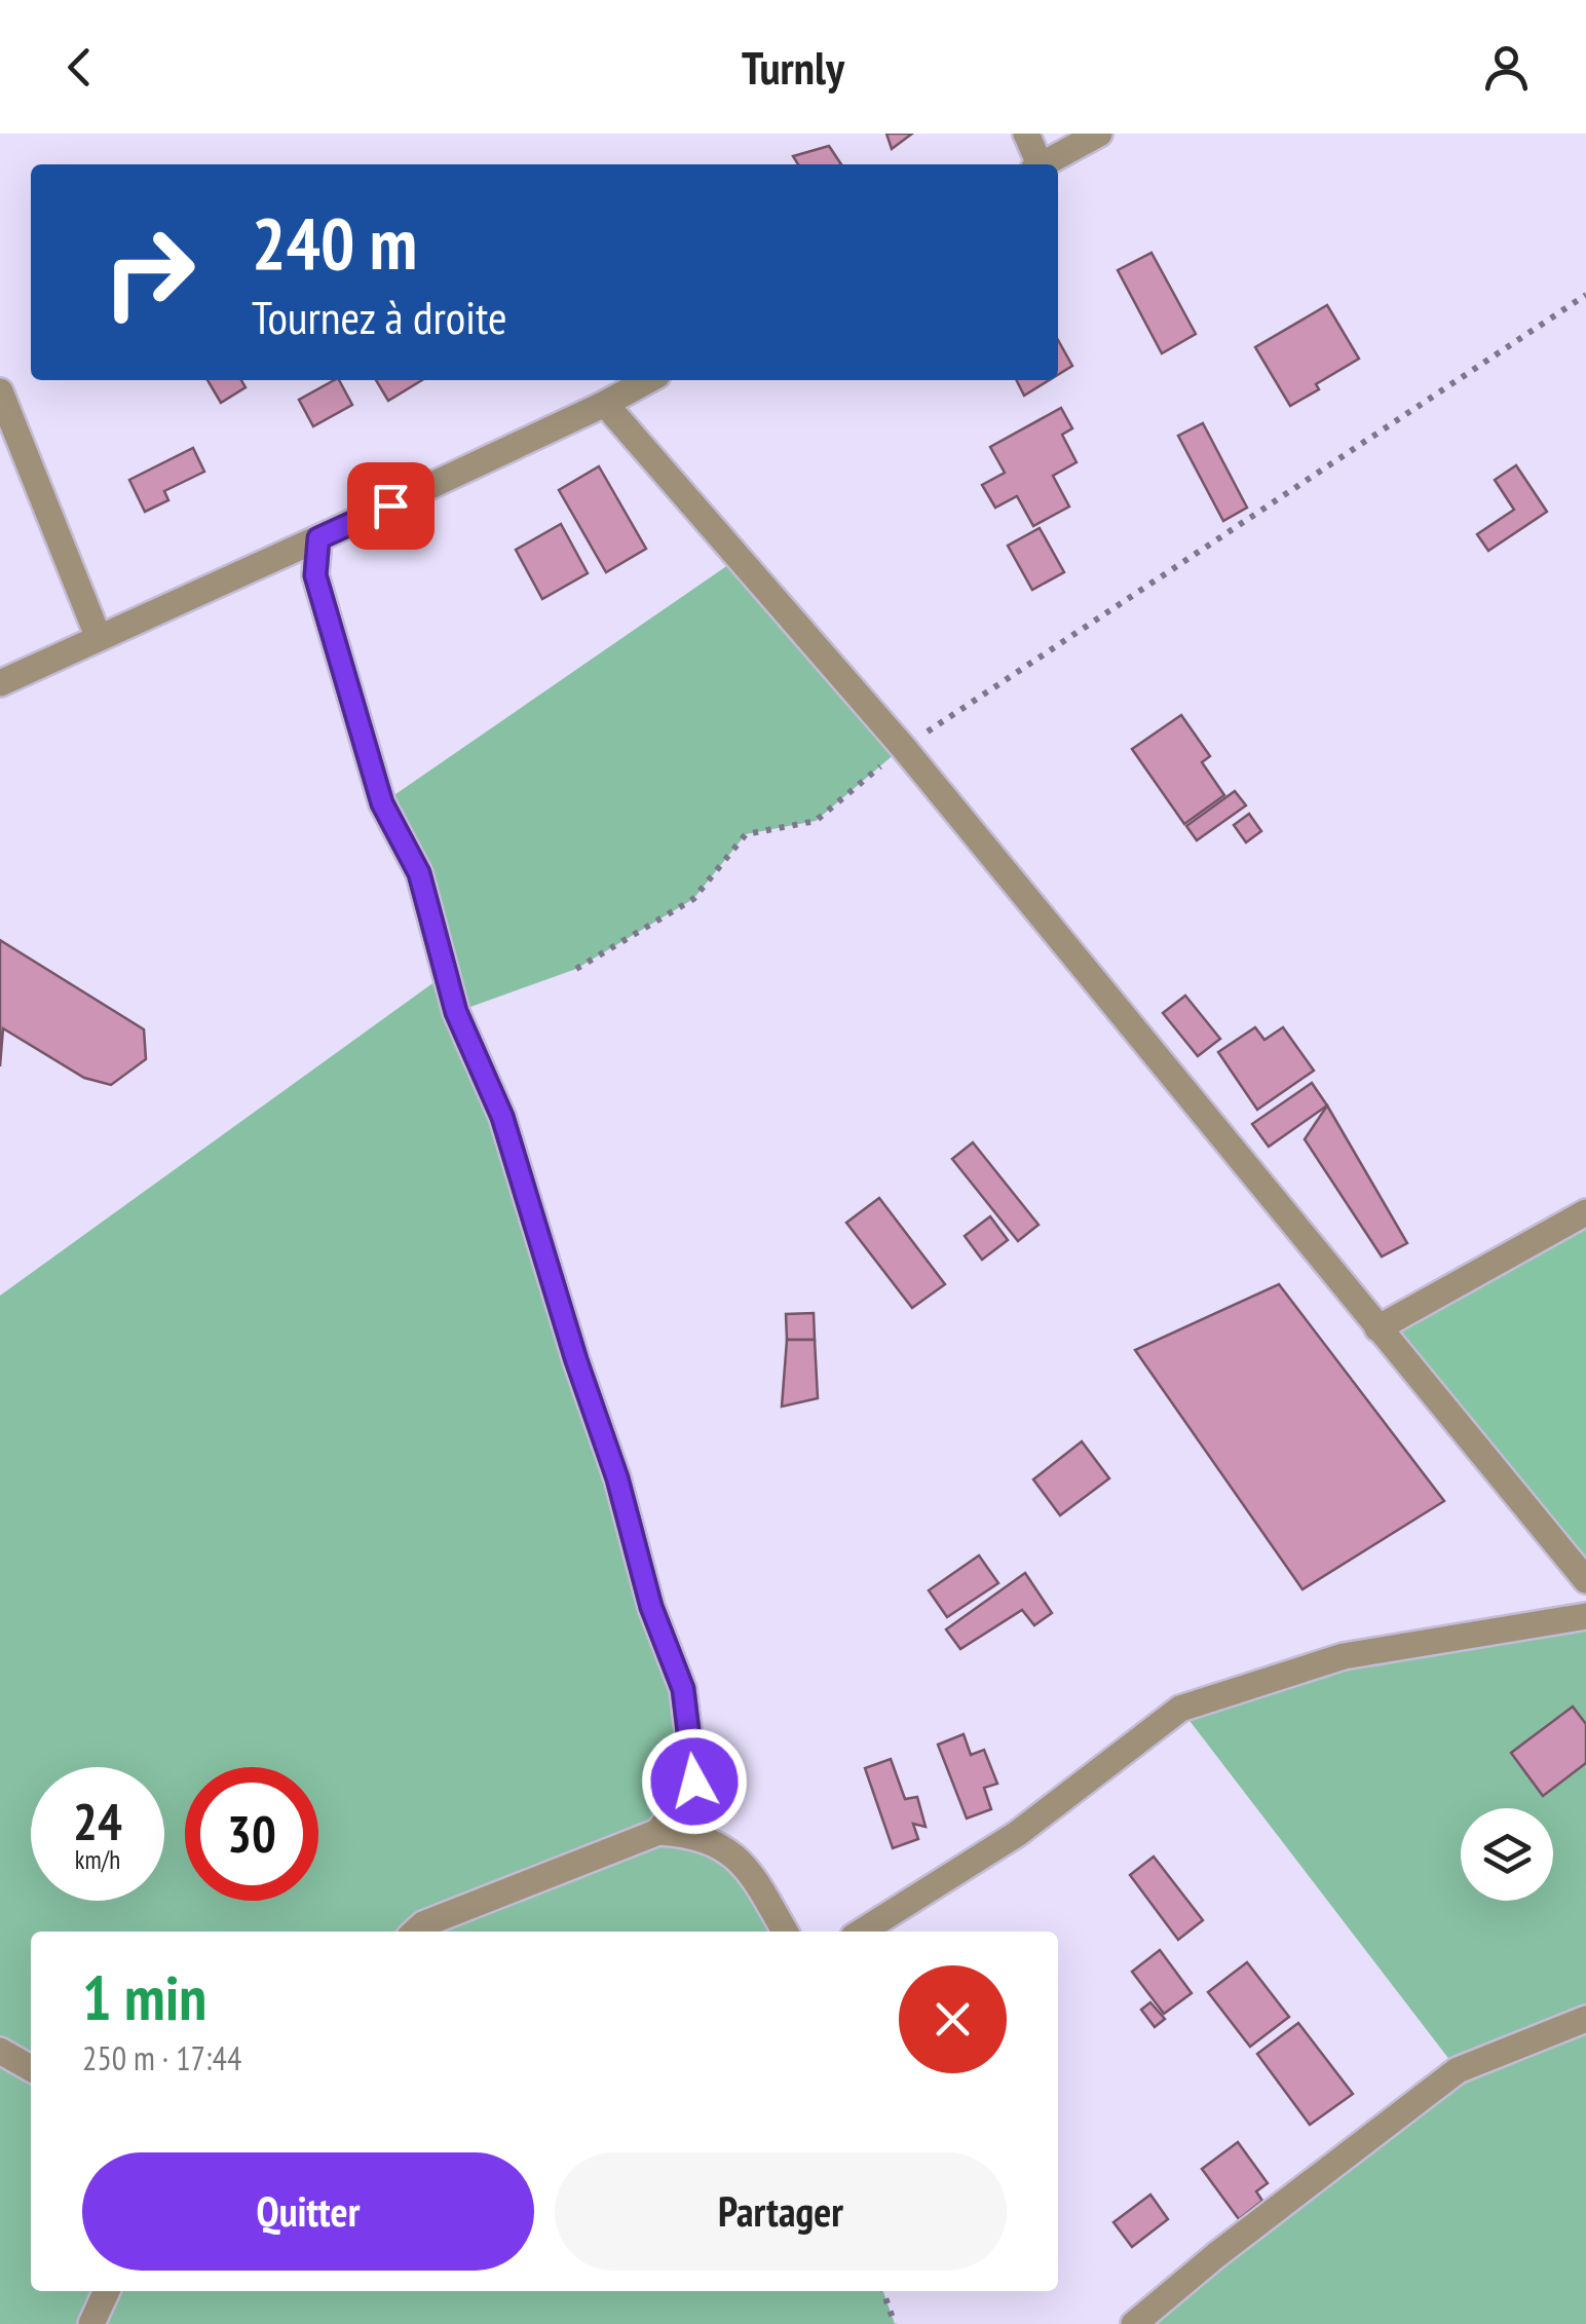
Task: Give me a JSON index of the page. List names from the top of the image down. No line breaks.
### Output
{"page":{"header":"Turnly","turn":["240 m","Tournez à droite"],"speed":"24 km/h","limit":"30","heading":["1 min","250 m · 17:44"],"buttons":["Quitter","Partager"]}}
